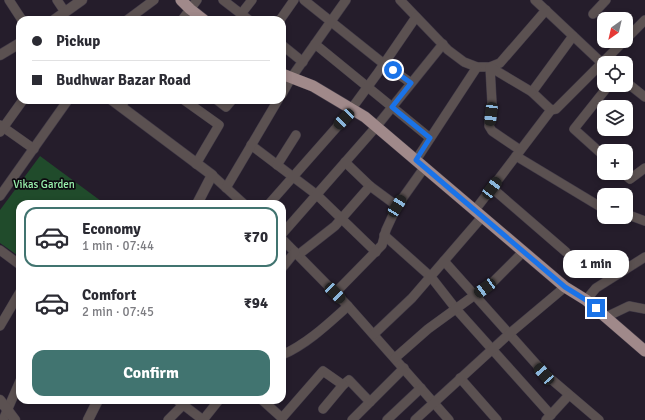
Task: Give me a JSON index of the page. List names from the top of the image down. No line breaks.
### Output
{"parks":["Vikas Garden"],"north":"bottom left","page":{"map_buttons":["+","−"],"banner":["Pickup","Budhwar Bazar Road"],"list":[{"name":"Economy","note":"1 min · 07:44","value":"₹70"},{"name":"Comfort","note":"2 min · 07:45","value":"₹94"}],"bubble":"1 min","buttons":"Confirm"}}
